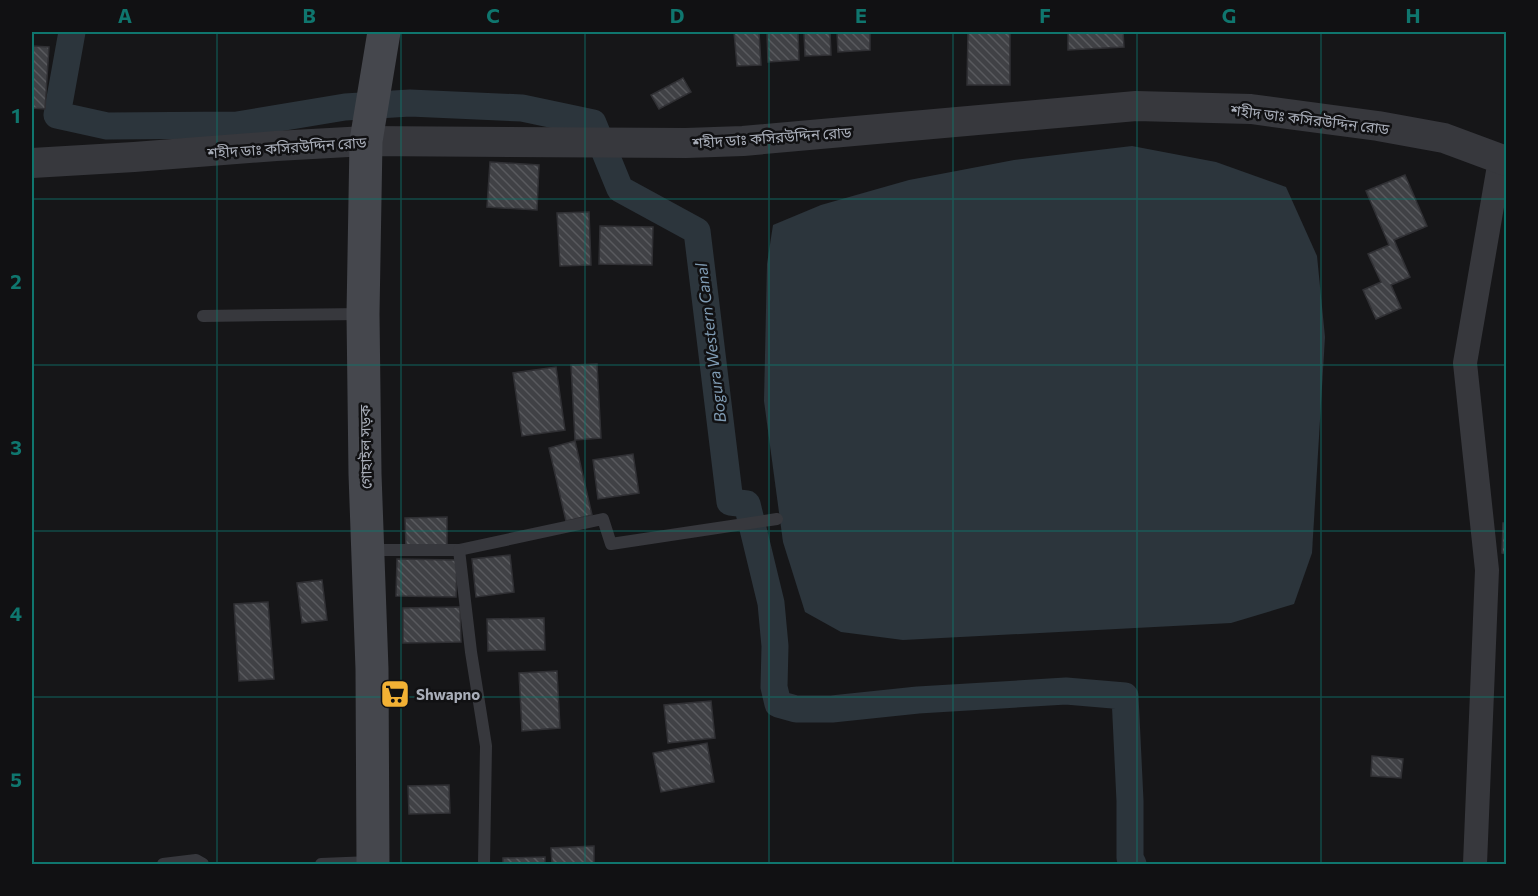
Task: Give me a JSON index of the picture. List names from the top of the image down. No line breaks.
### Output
{"streets":{"main road":["গোহাইল সড়ক"],"street":["শহীদ ডাঃ কসিরউদ্দিন রোড"]},"crossings":[["শহীদ ডাঃ কসিরউদ্দিন রোড","গোহাইল সড়ক"]],"water":["Bogura Western Canal"],"places":{"supermarket":["Shwapno"]},"grid":{"columns":["A","B","C","D","E","F","G","H"],"rows":["1","2","3","4","5"]}}
